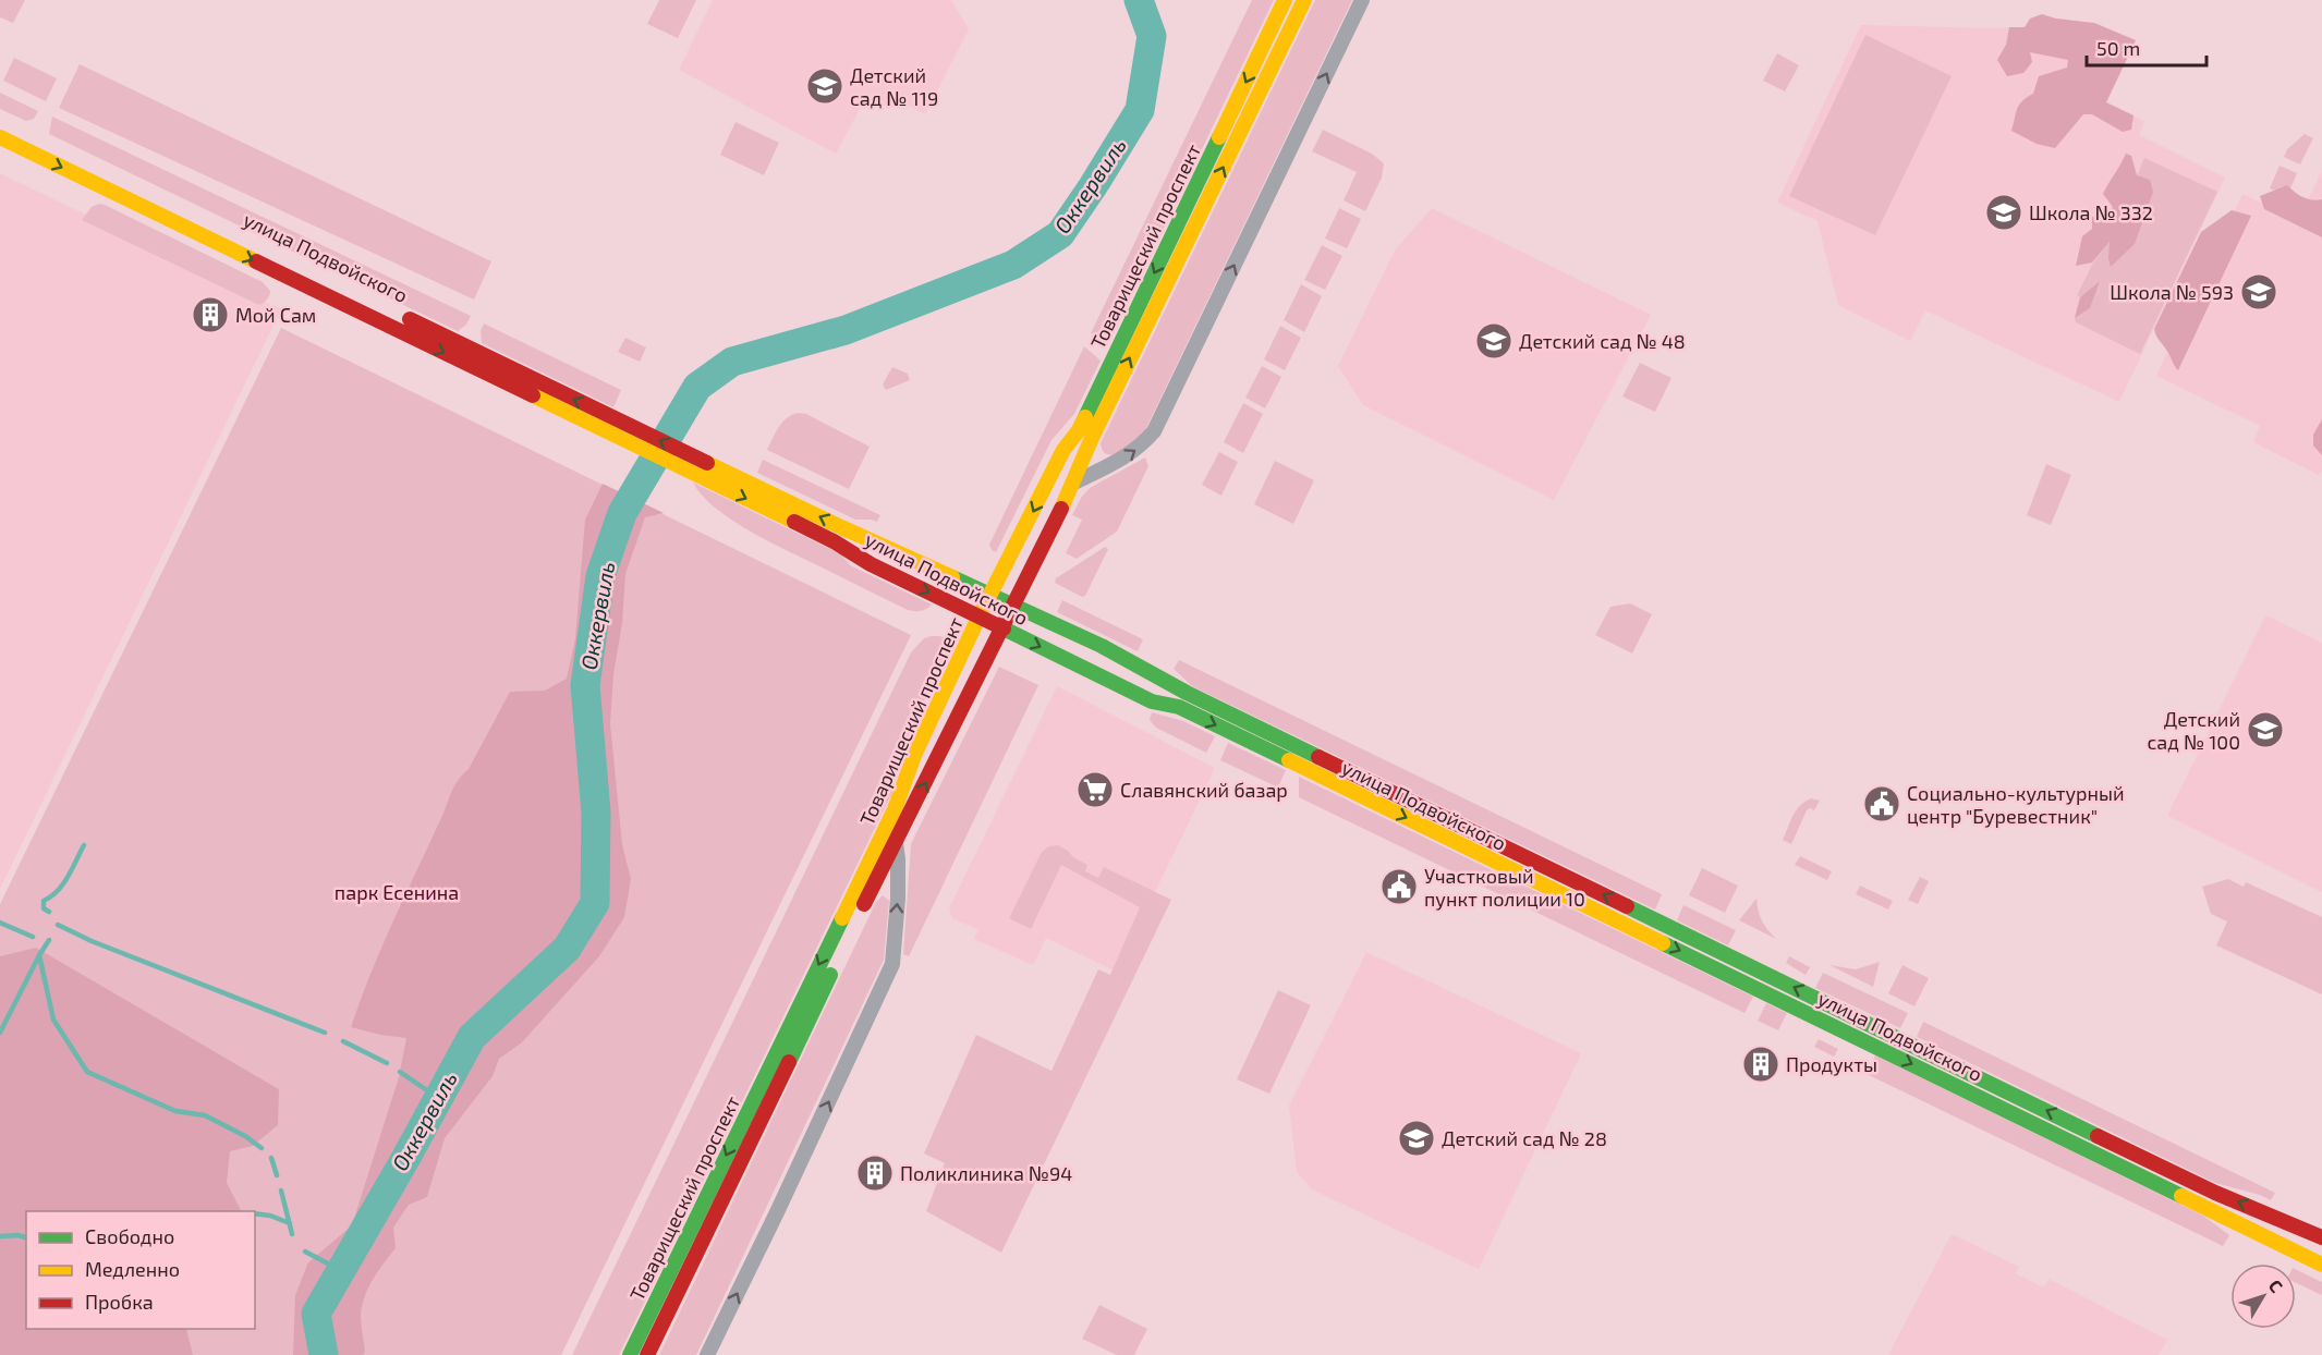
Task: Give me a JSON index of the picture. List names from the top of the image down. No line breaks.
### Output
{"streets":{"street":["Товарищеский проспект","улица Подвойского"]},"crossings":[["Товарищеский проспект","улица Подвойского"]],"water":["Оккервиль"],"parks":["парк Есенина"],"places":{"school or university":["Детский сад № 119","Школа № 332","Школа № 593","Детский сад № 48","Детский сад № 100","Детский сад № 28"],"building":["Мой Сам","Продукты","Поликлиника №94"],"supermarket":["Славянский базар"],"public building":["Социально-культурный центр \"Буревестник\"","Участковый пункт полиции 10"]},"legend":["Свободно","Медленно","Пробка"],"scale_bar":"50 m","north":"top right"}
